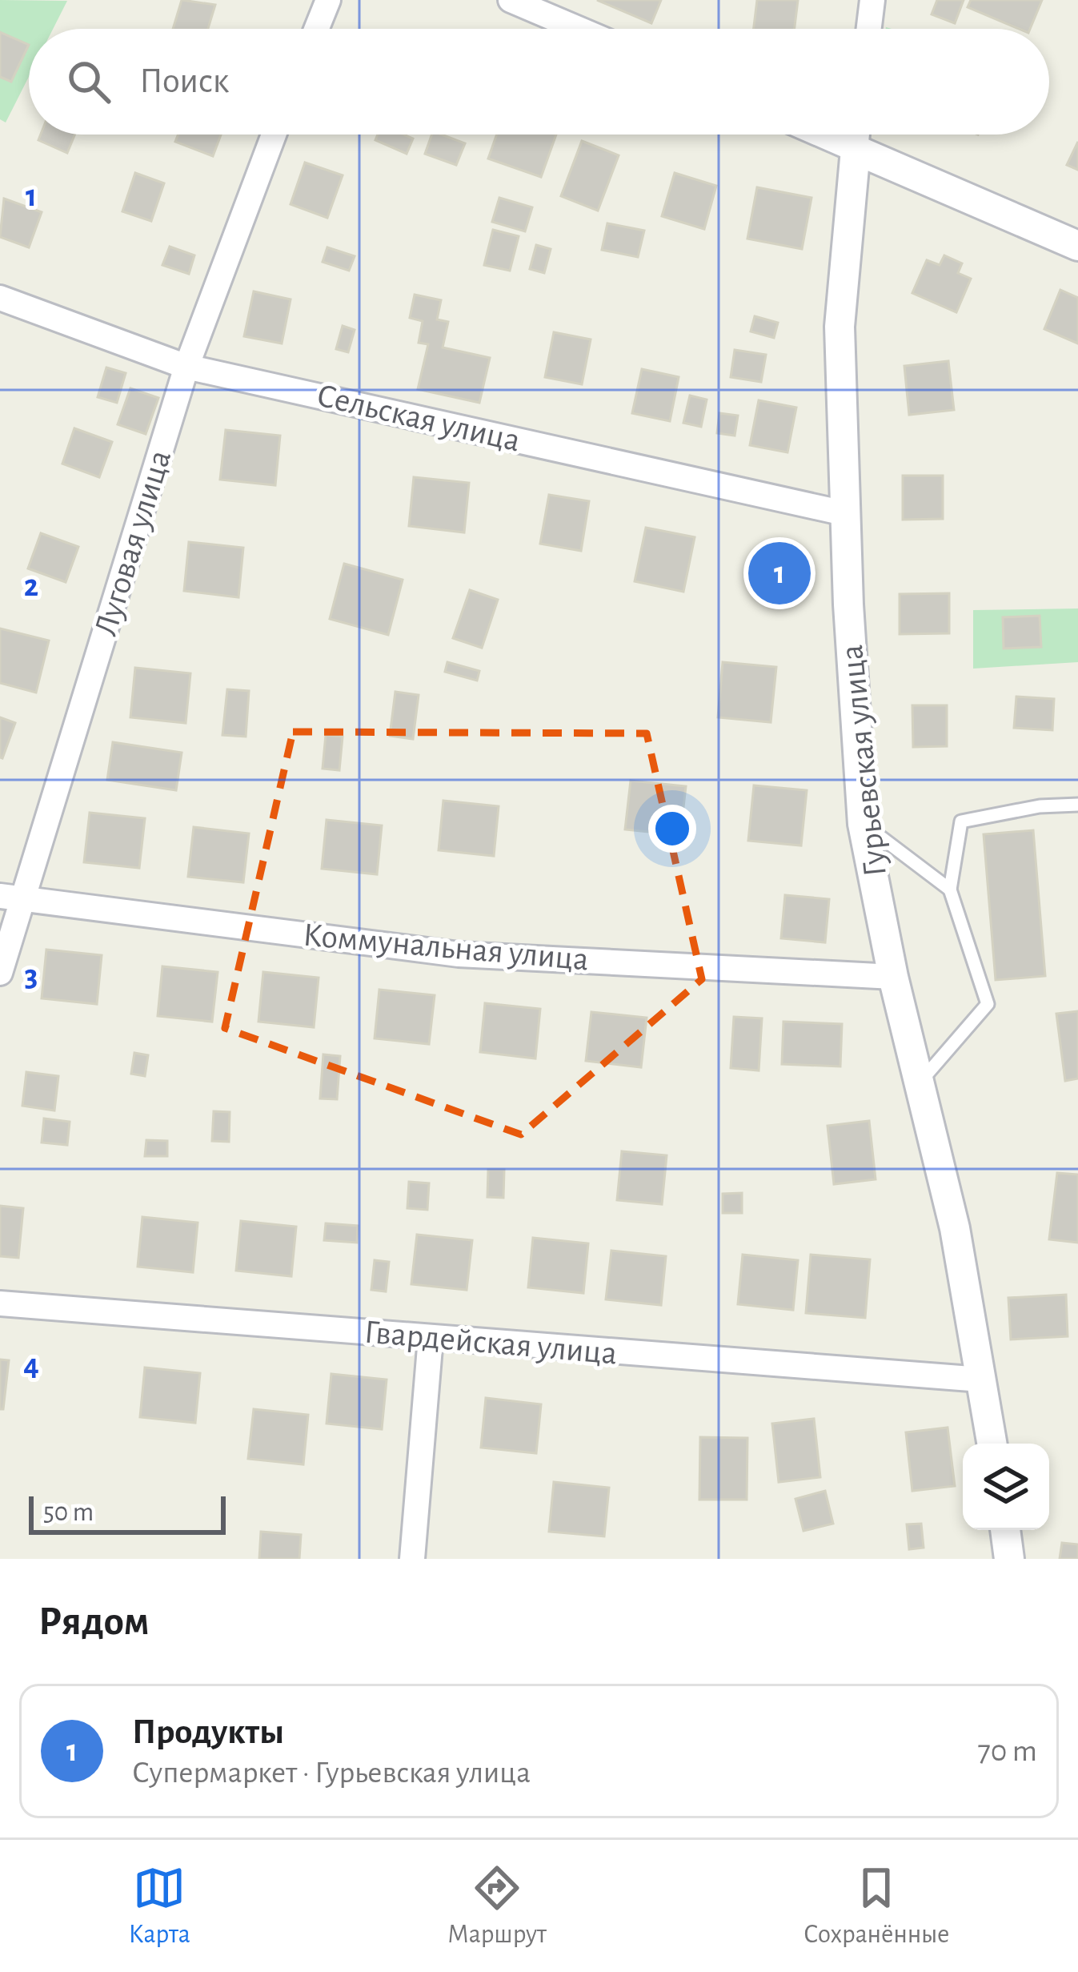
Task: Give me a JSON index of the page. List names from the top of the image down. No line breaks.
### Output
{"streets":{"street":["Сельская улица","Луговая улица","Гурьевская улица","Коммунальная улица","Гвардейская улица"]},"crossings":[["Сельская улица","Луговая улица"],["Сельская улица","Гурьевская улица"],["Луговая улица","Коммунальная улица"],["Гурьевская улица","Коммунальная улица"],["Гурьевская улица","Гвардейская улица"]],"scale_bar":"50 m","page":{"search":"Поиск","pins":"1","scale":"50 m","heading":"Рядом","list":[{"mark":"1","name":"Продукты","note":"Супермаркет · Гурьевская улица","value":"70 m"}],"nav":["Карта","Маршрут","Сохранённые"]},"grid":{"rows":["1","2","3","4"]}}
